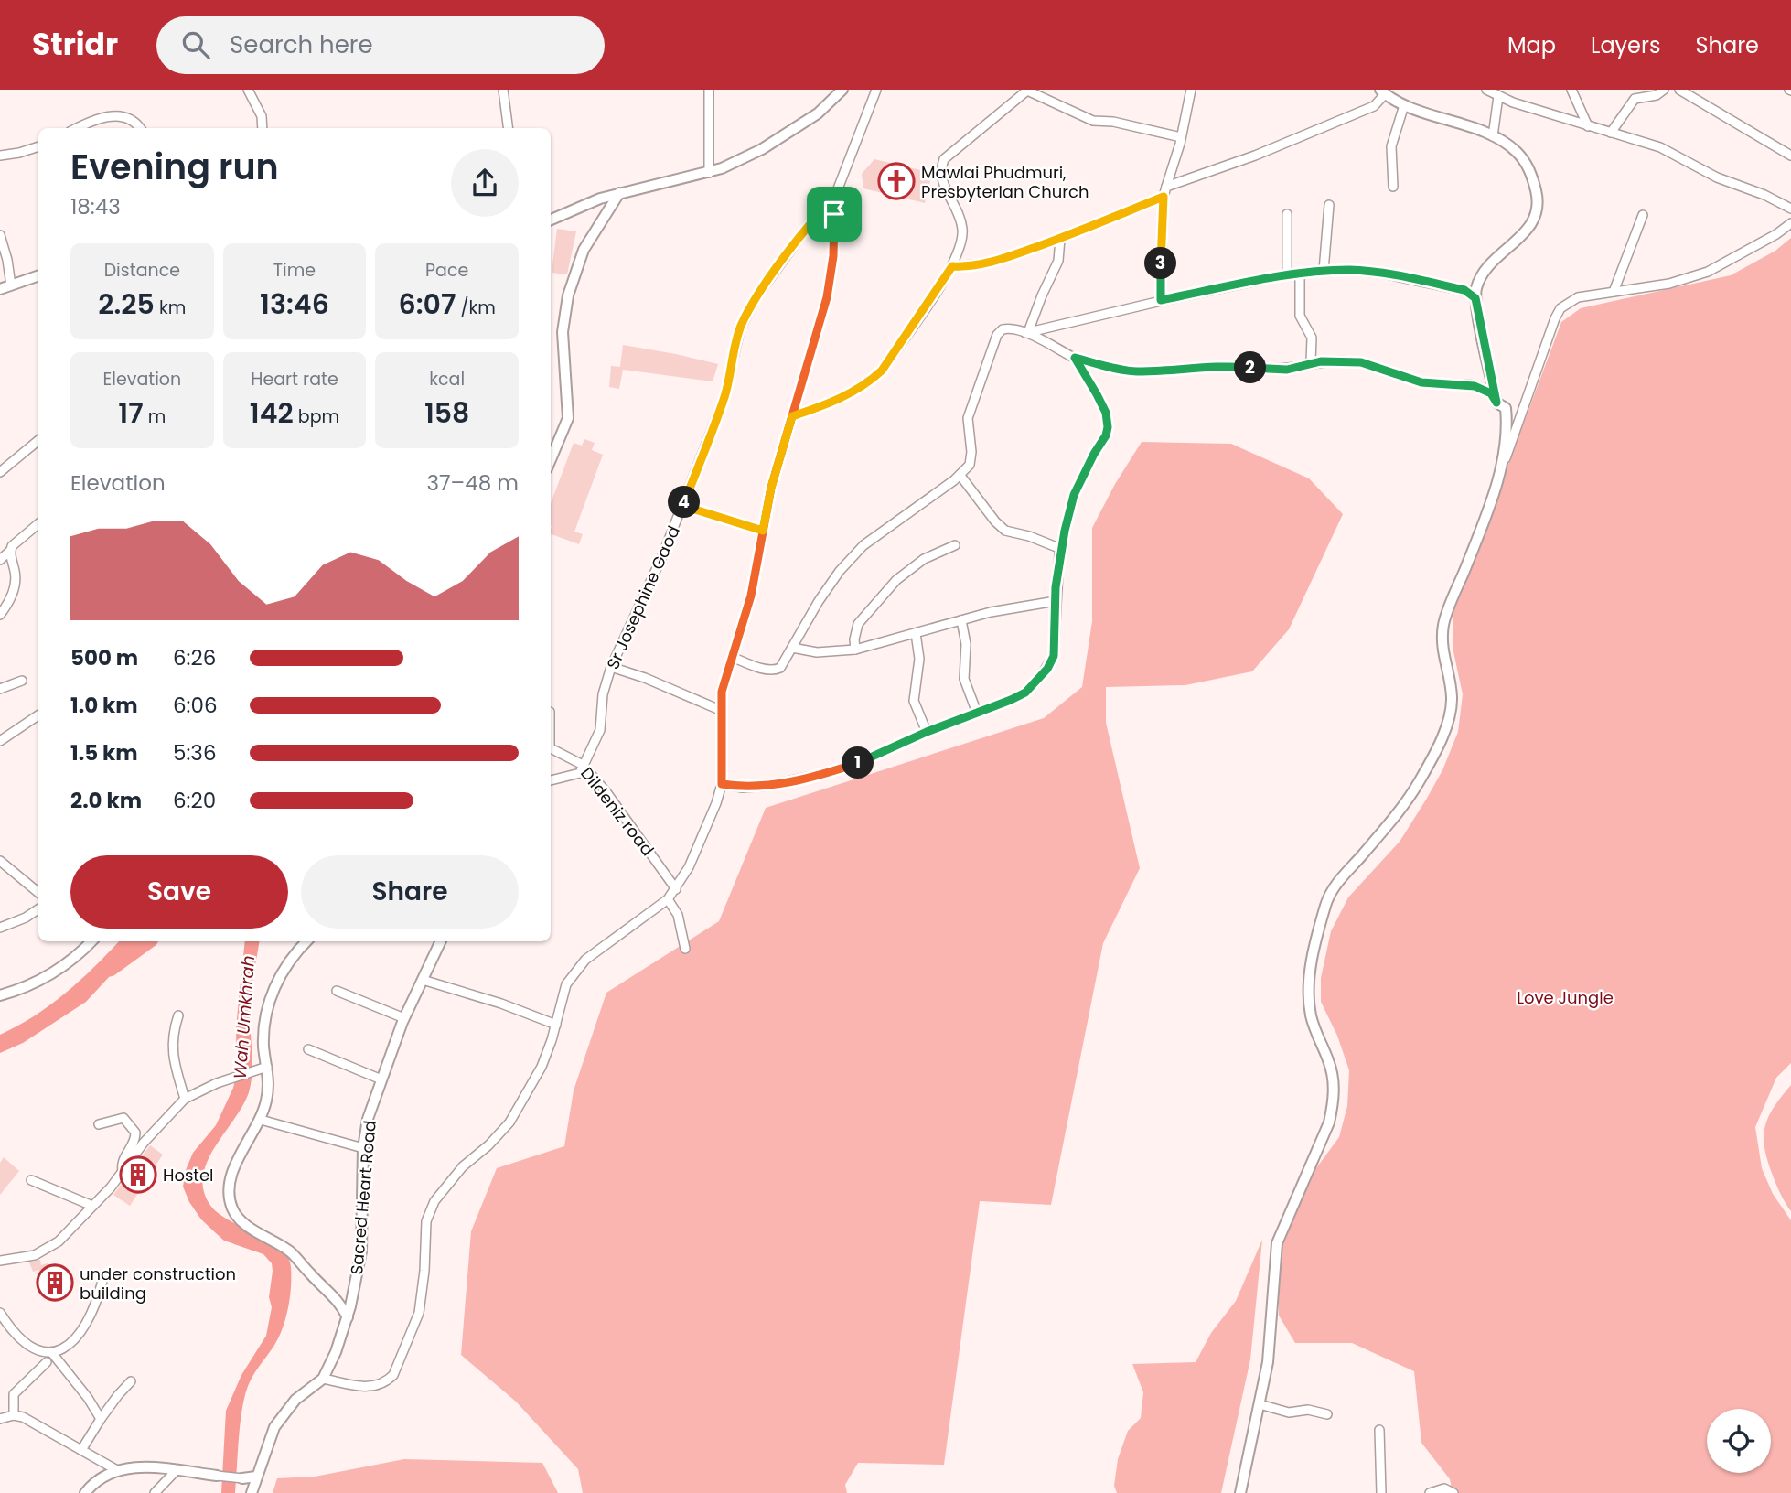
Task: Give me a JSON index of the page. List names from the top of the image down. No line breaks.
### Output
{"streets":{"street":["Sr Josephine Gaod","Dildeniz road","Sacred Heart Road"]},"crossings":[["Sr Josephine Gaod","Dildeniz road"]],"water":["Wah Umkhrah"],"parks":["Love Jungle"],"places":{"church":["Mawlai Phudmuri, Presbyterian Church"],"building":["Hostel","under construction building"]},"page":{"header":"Stridr","search":"Search here","nav":["Map","Layers","Share"],"heading":["Evening run","18:43"],"stats":[["Distance","2.25 km"],["Time","13:46"],["Pace","6:07 /km"],["Elevation","17 m"],["Heart rate","142 bpm"],["kcal","158"]],"pins":["3","2","4","1"],"chart":["Elevation","37–48 m"],"list":[{"name":"500 m","note":"6:26"},{"name":"1.0 km","note":"6:06"},{"name":"1.5 km","note":"5:36"},{"name":"2.0 km","note":"6:20"}],"buttons":["Save","Share"]}}
